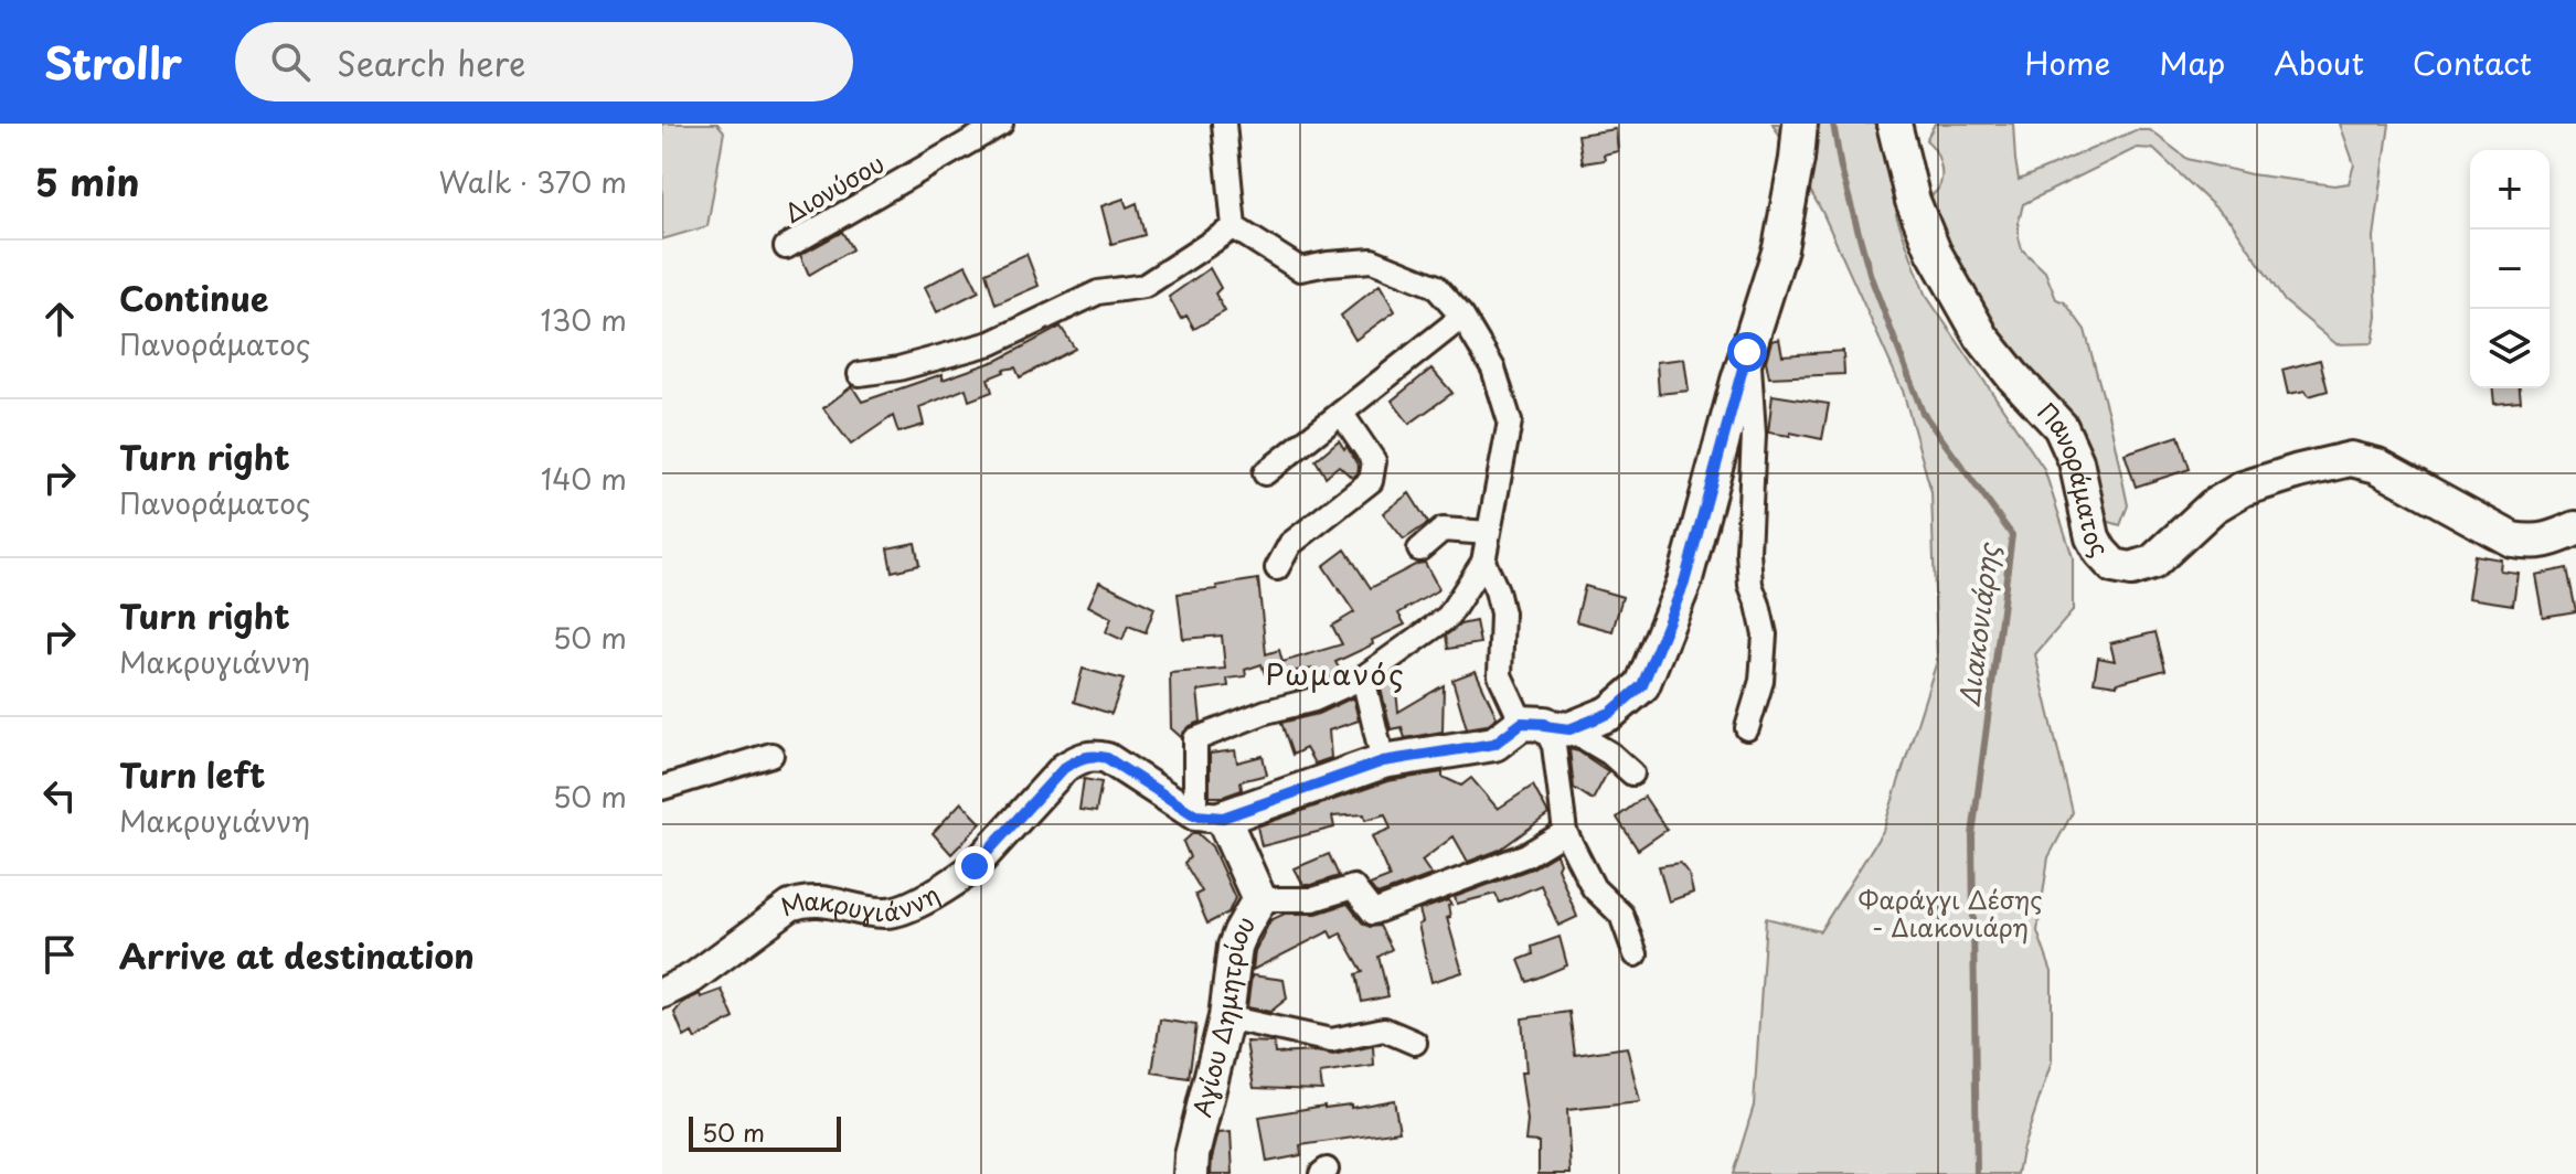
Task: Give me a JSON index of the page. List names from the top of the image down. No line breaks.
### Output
{"streets":{"main road":["Πανοράματος","Αγίου Δημητρίου"],"street":["Διονύσου","Μακρυγιάννη"]},"crossings":[["Μακρυγιάννη","Αγίου Δημητρίου"]],"districts":["Ρωμανός"],"water":["Διακονιάρης"],"parks":["Φαράγγι Δέσης - Διακονιάρη"],"scale_bar":"50 m","page":{"header":"Strollr","search":"Search here","nav":["Home","Map","About","Contact"],"heading":["5 min","Walk · 370 m"],"map_buttons":["+","−"],"list":[["Continue","Πανοράματος","130 m"],["Turn right","Πανοράματος","140 m"],["Turn right","Μακρυγιάννη","50 m"],["Turn left","Μακρυγιάννη","50 m"],"Arrive at destination"],"scale":"50 m"}}
